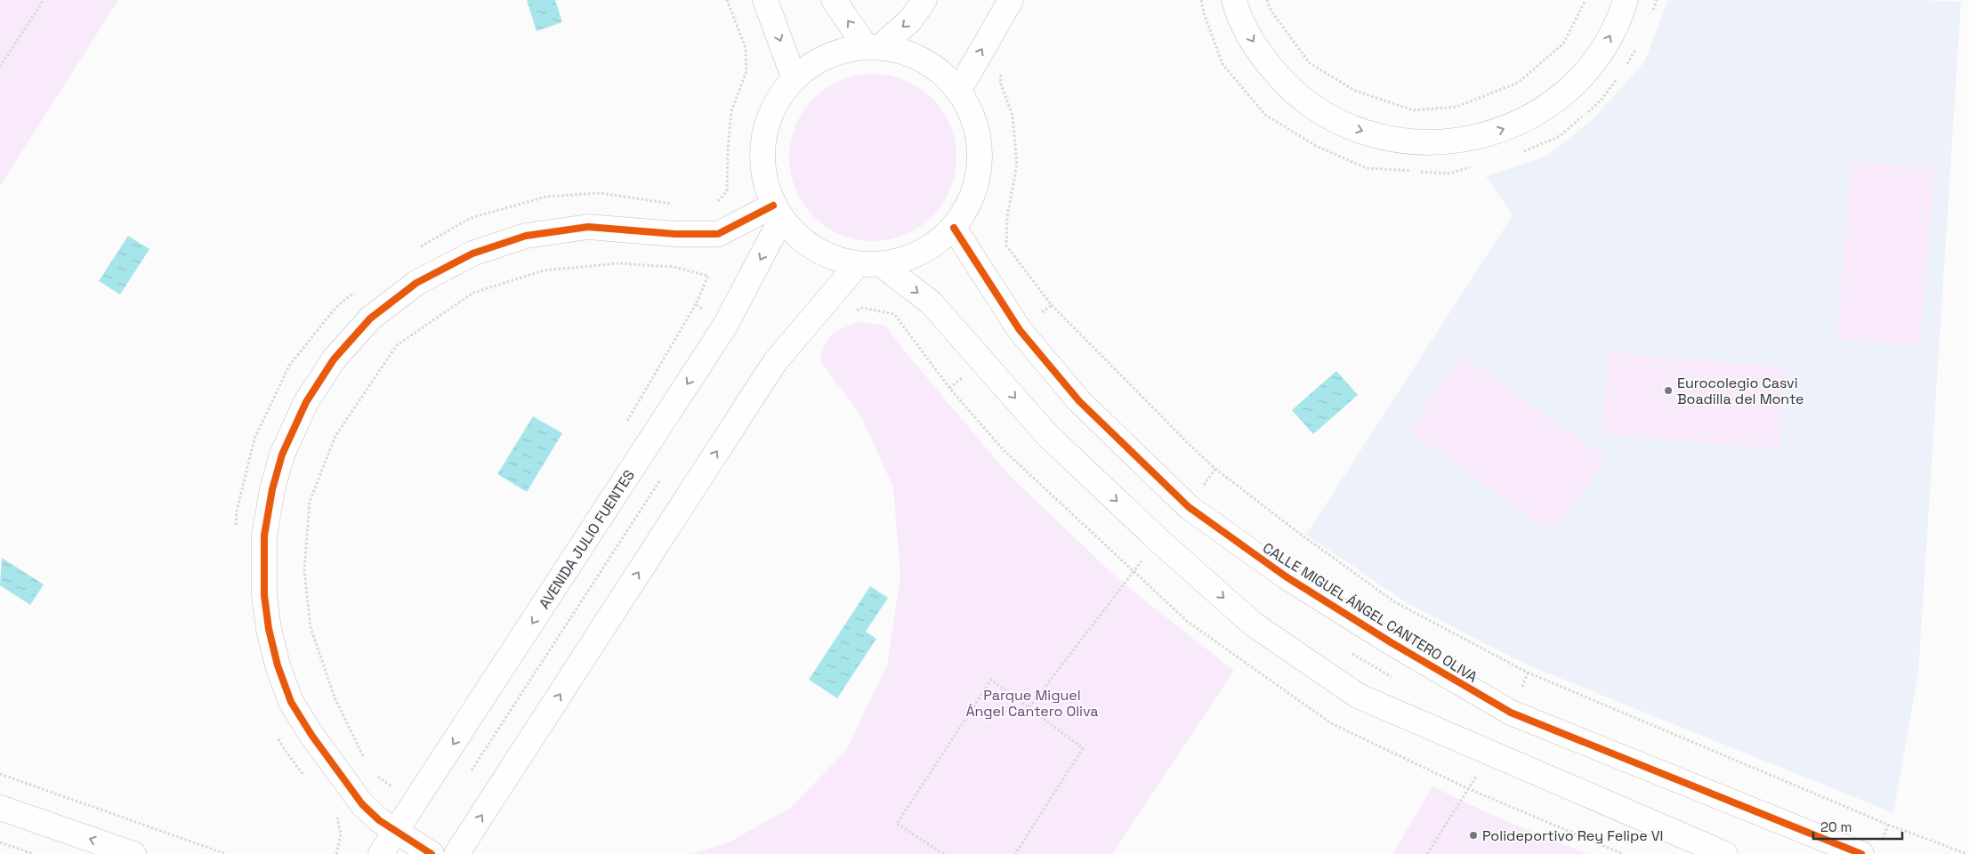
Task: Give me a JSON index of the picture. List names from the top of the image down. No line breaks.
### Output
{"streets":{"street":["AVENIDA JULIO FUENTES","CALLE MIGUEL ÁNGEL CANTERO OLIVA"]},"parks":["Parque Miguel Ángel Cantero Oliva"],"places":["Eurocolegio Casvi Boadilla del Monte","Polideportivo Rey Felipe VI"],"scale_bar":"20 m"}
